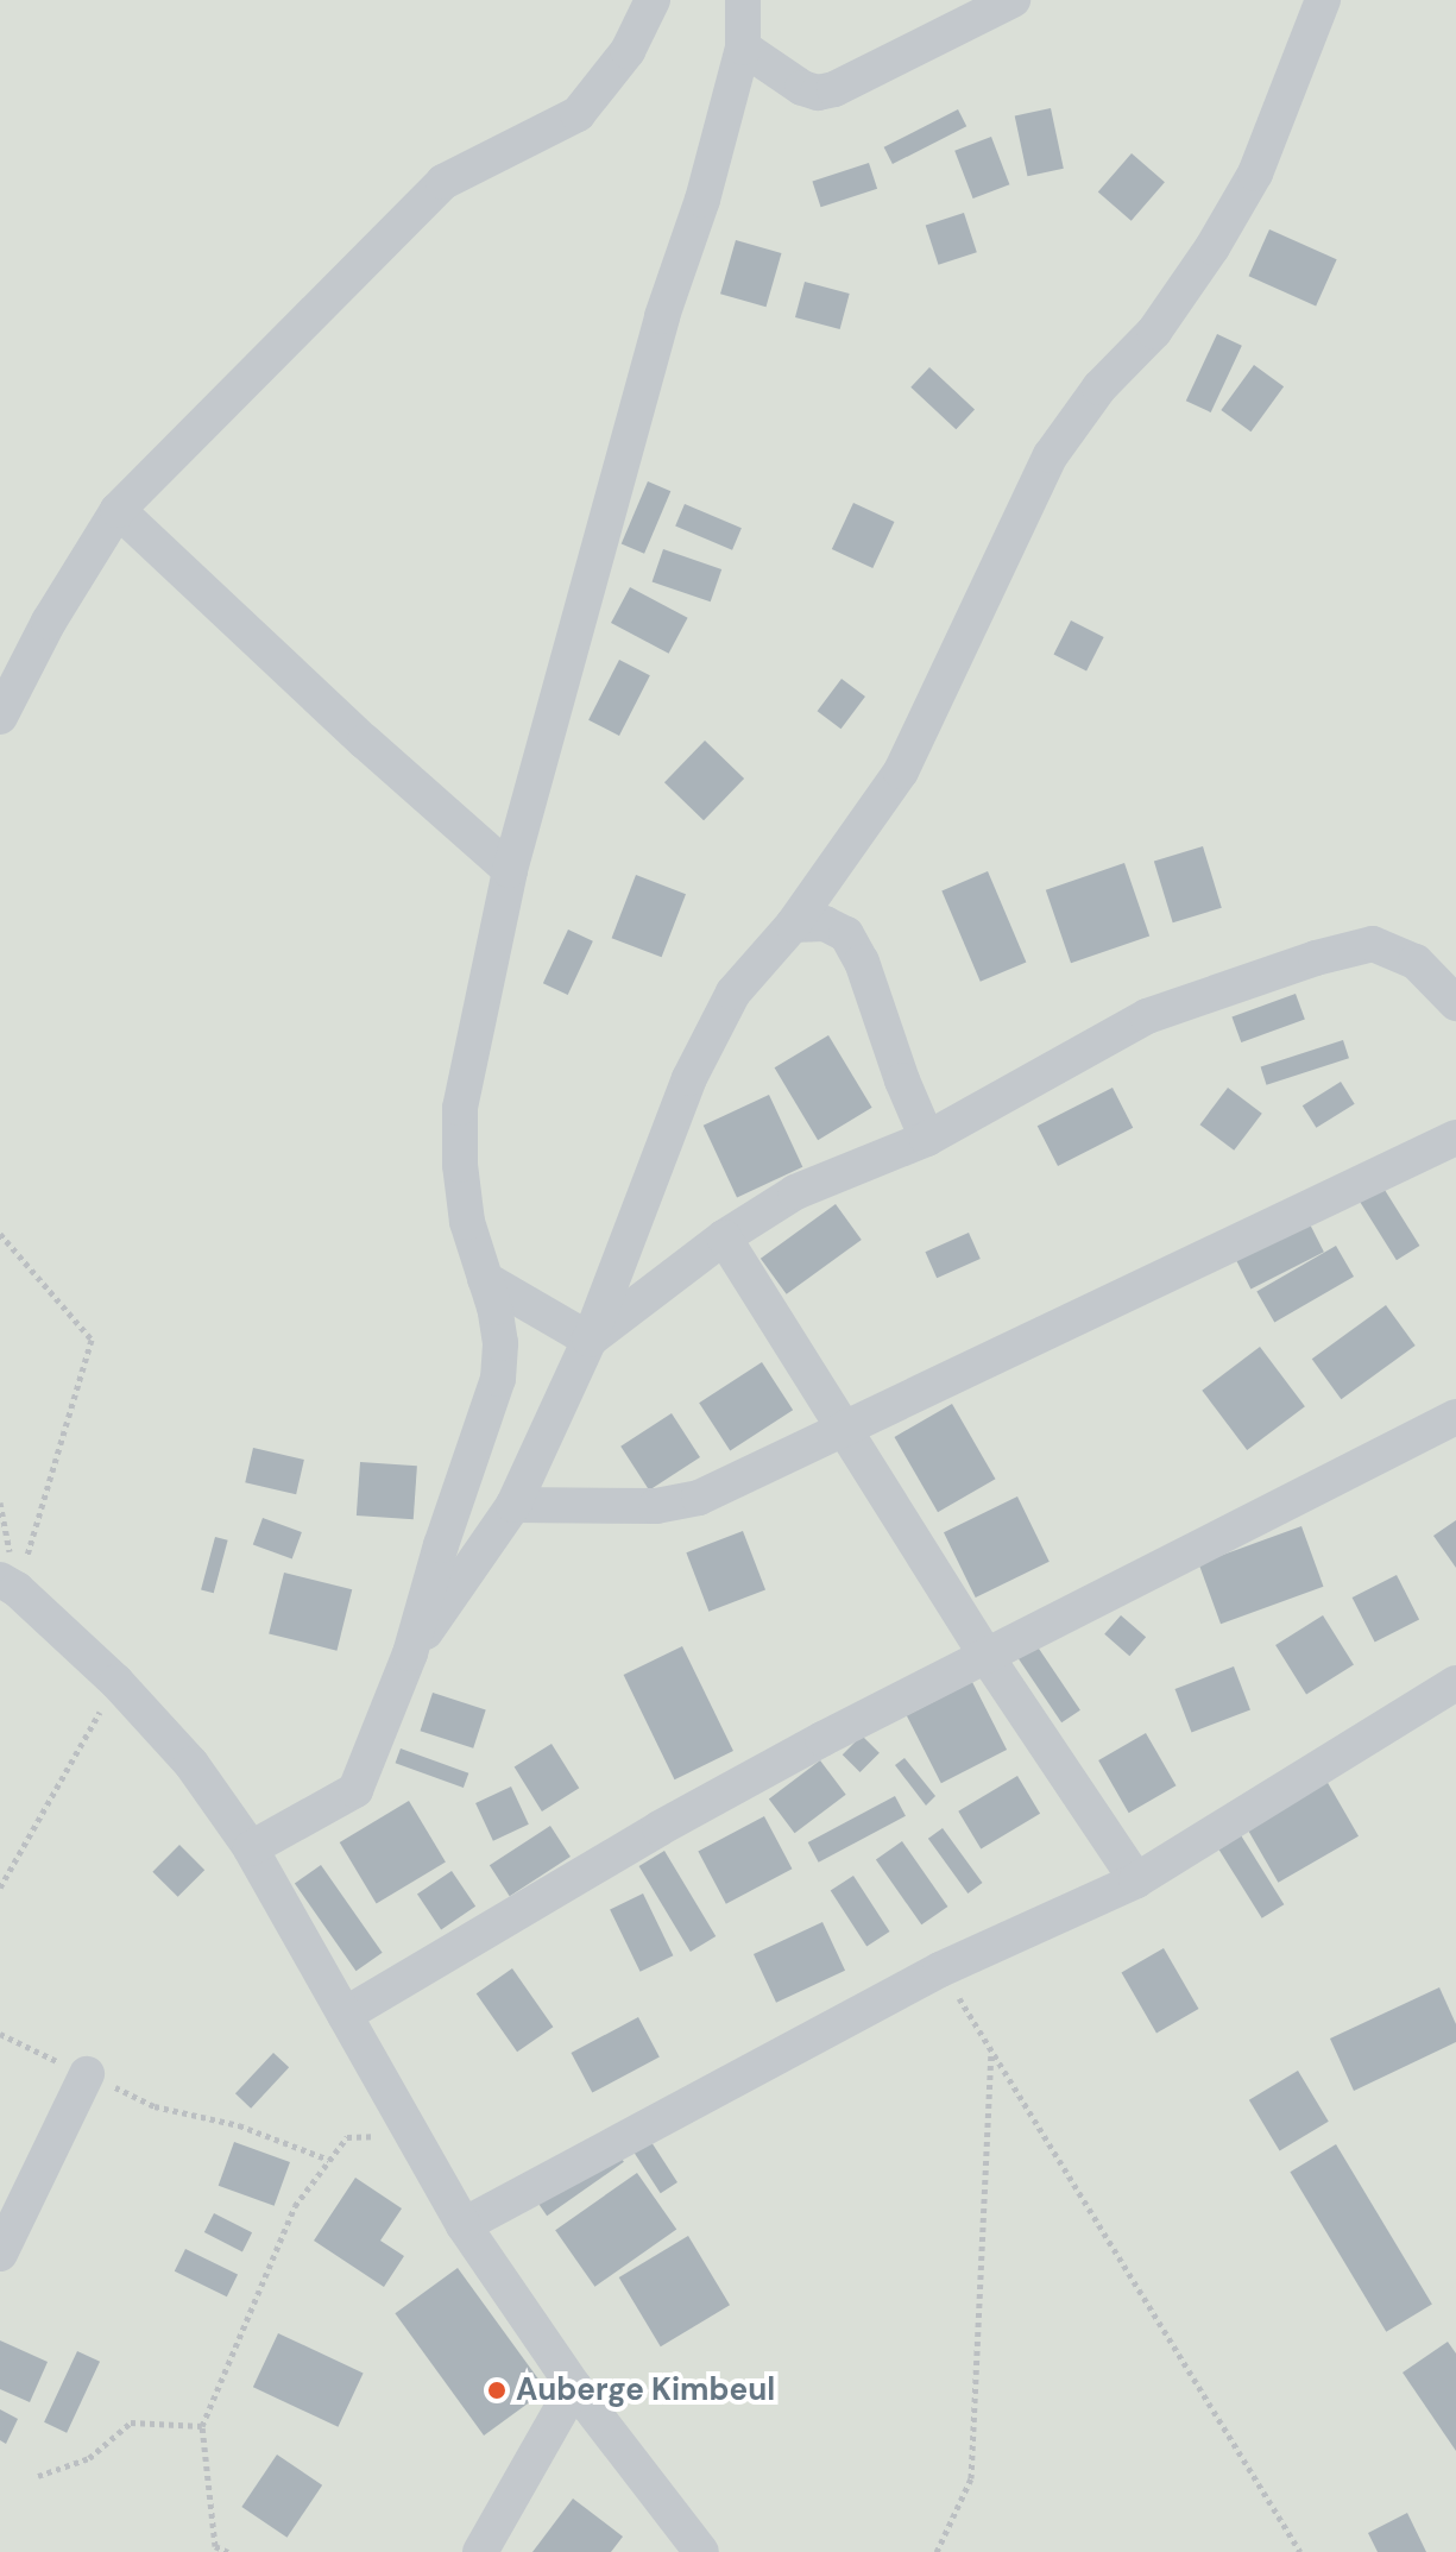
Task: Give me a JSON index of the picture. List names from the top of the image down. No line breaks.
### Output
{"places":["Auberge Kimbeul"]}
